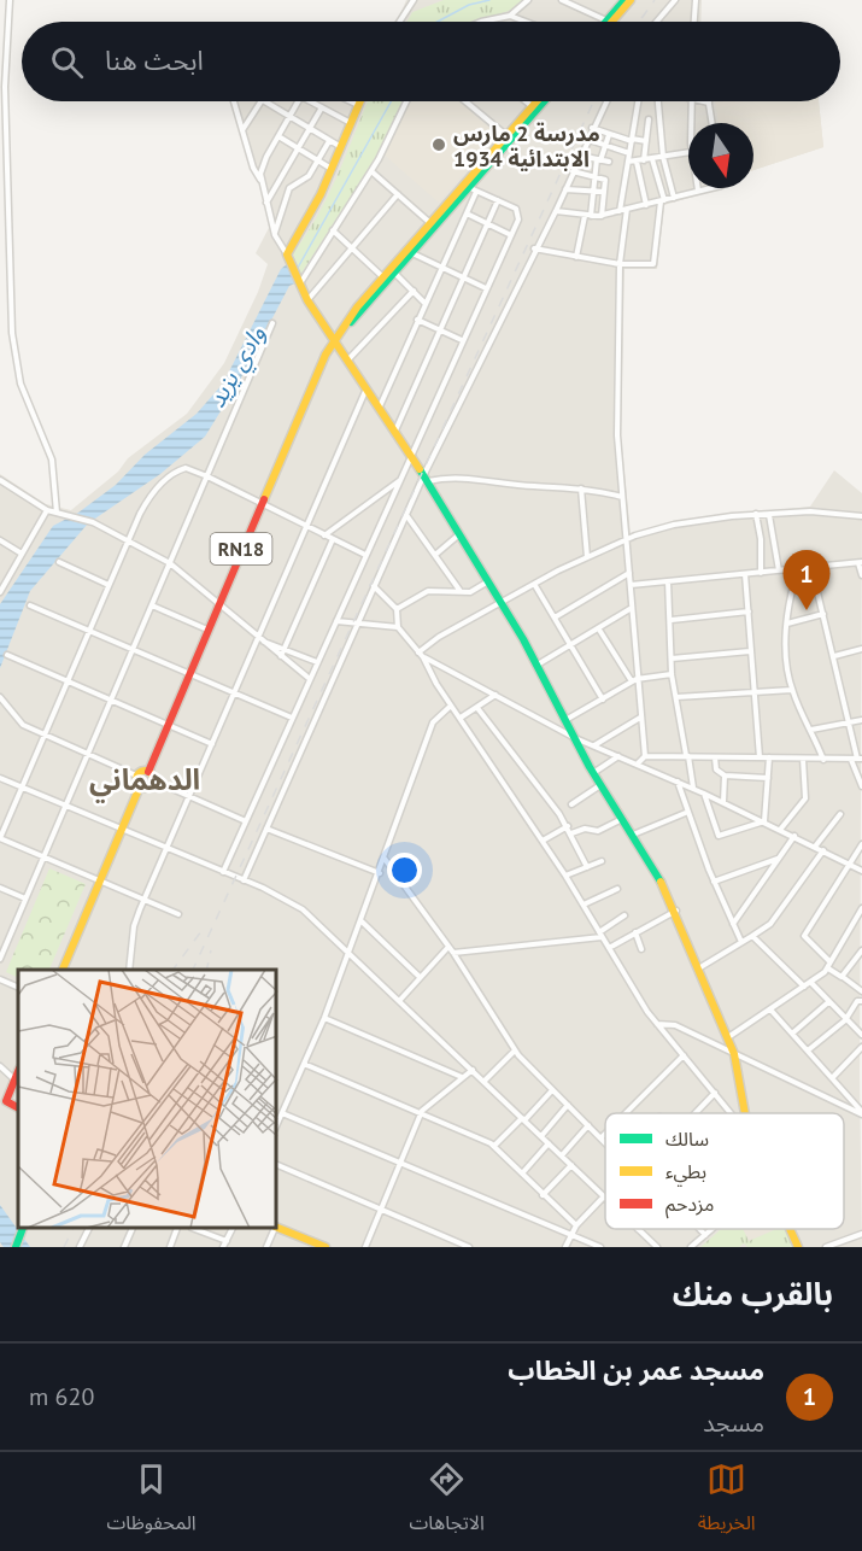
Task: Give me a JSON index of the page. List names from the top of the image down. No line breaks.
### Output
{"streets":{"main road":["RN18"]},"districts":["الدهماني"],"water":["وادي يزيد"],"places":["مدرسة 2 مارس 1934 الابتدائية"],"legend":["سالك","بطيء","مزدحم"],"north":"bottom","page":{"search":"ابحث هنا","pins":"1","heading":"بالقرب منك","list":[{"mark":"1","name":"مسجد عمر بن الخطاب","note":"مسجد","value":"620 m"}],"nav":["الخريطة","الاتجاهات","المحفوظات"]}}
